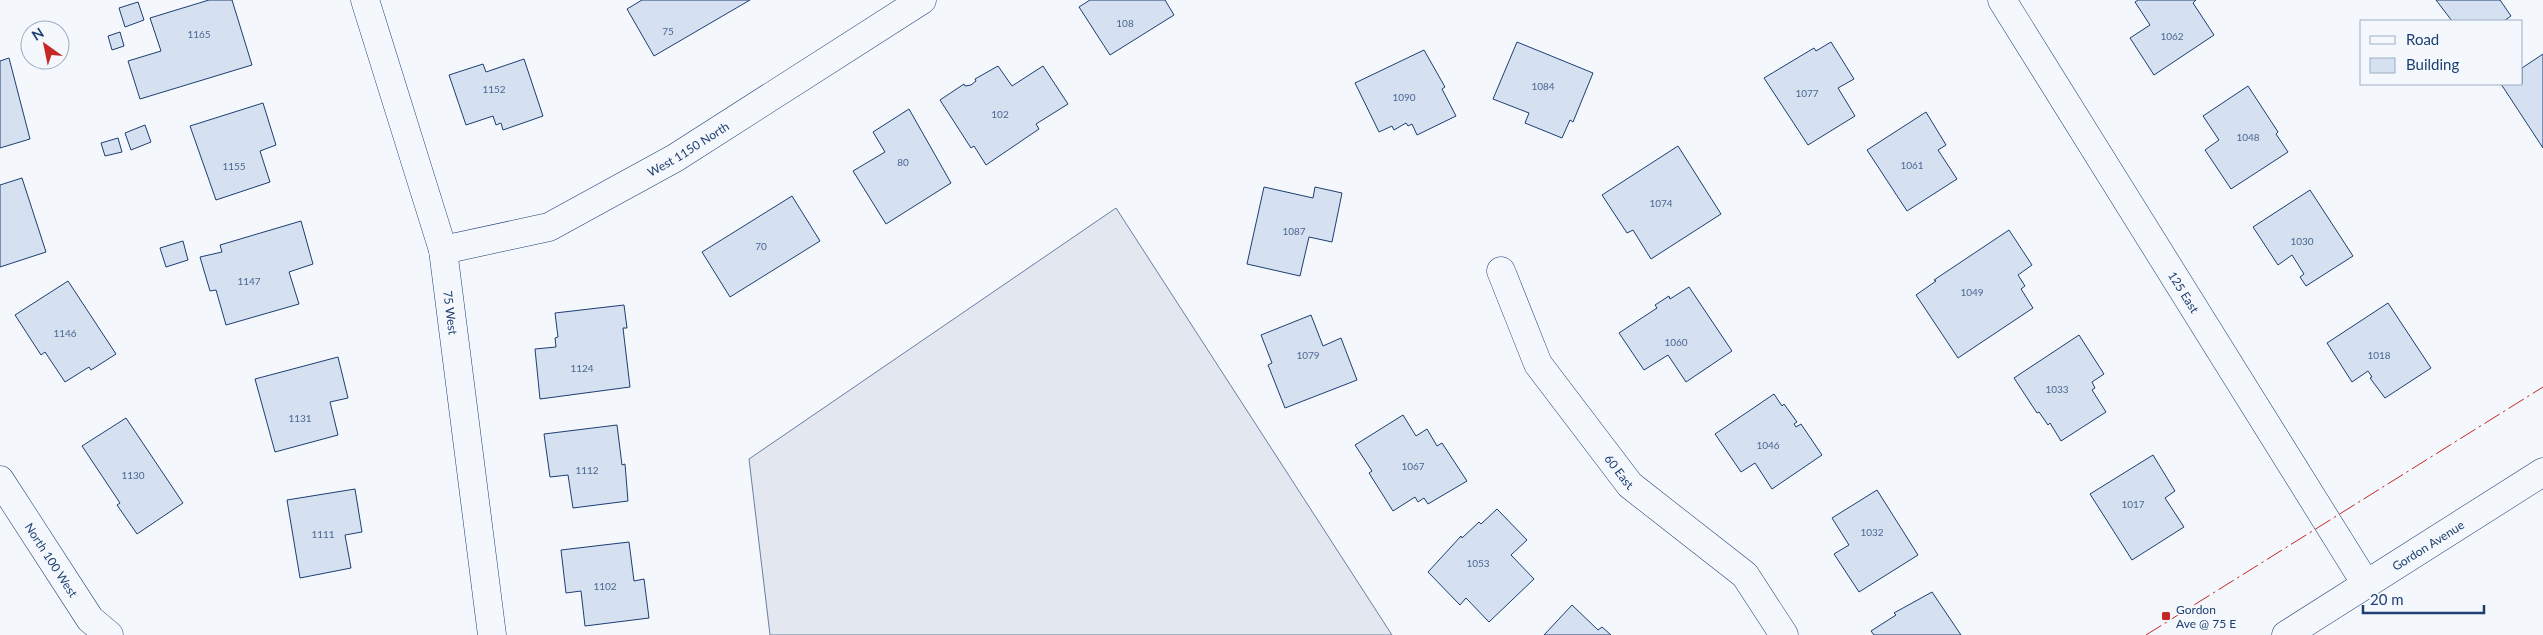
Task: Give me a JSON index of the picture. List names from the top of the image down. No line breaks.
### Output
{"streets":{"street":["West 1150 North","125 East","75 West","60 East","Gordon Avenue","North 100 West"]},"crossings":[["West 1150 North","75 West"],["125 East","Gordon Avenue"]],"places":{"transit":["Gordon Ave @ 75 E"]},"house_numbers":["108","75","1165","1062","1084","1152","1077","1090","102","1048","80","1061","1155","1074","1087","1030","70","1147","1049","1146","1060","1079","1018","1124","1033","1131","1046","1067","1112","1130","1017","1032","1111","1053","1102"],"legend":["Road","Building"],"scale_bar":"20 m","north":"top left"}
